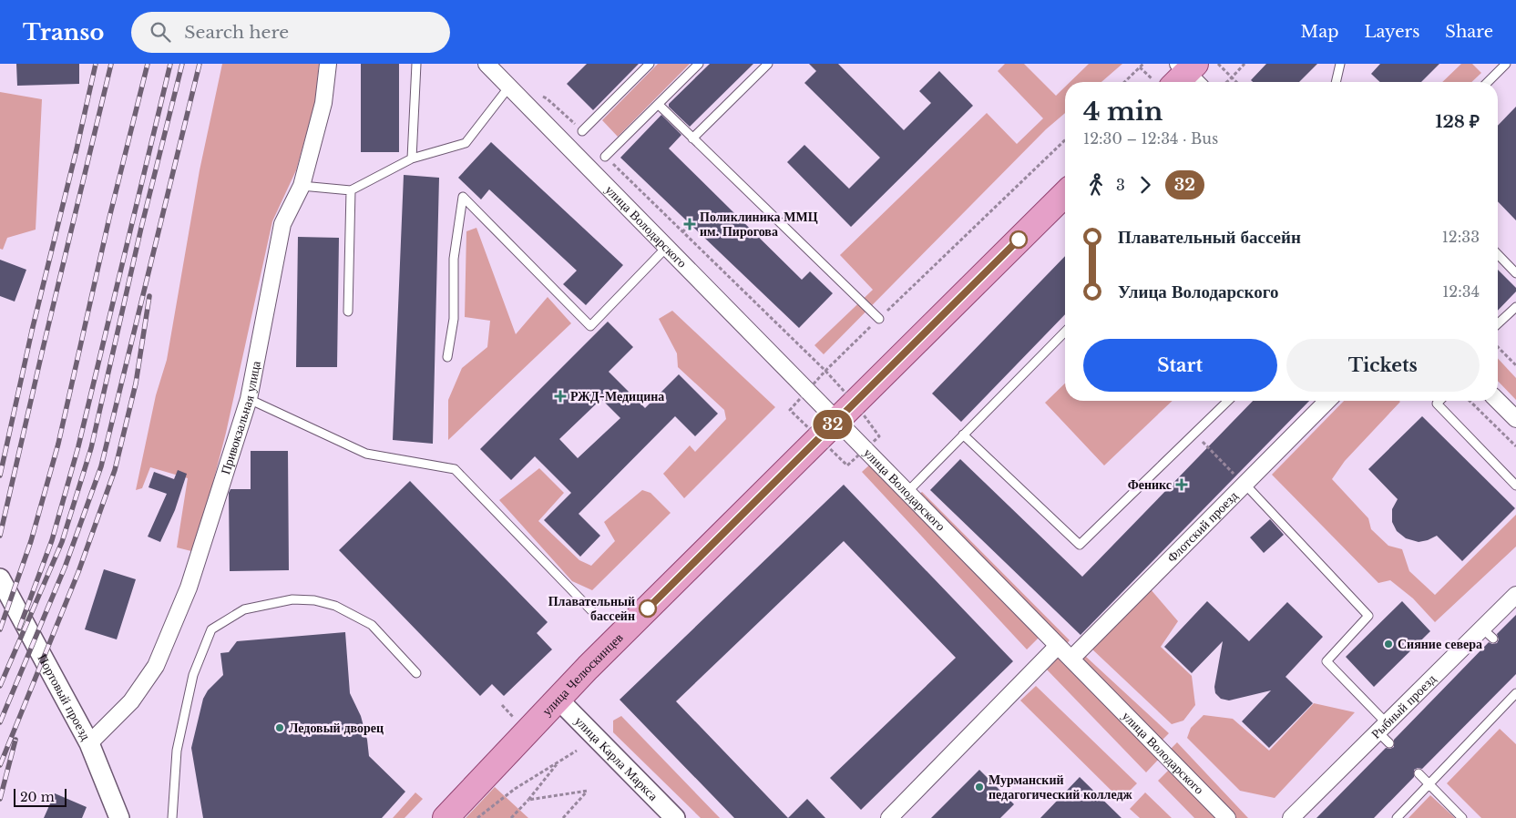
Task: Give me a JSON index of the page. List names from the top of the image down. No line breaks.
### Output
{"streets":{"main road":["улица Челюскинцев"],"street":["улица Володарского","Привокзальная улица","Флотский проезд","Портовый проезд","Рыбный проезд","улица Карла Маркса"]},"crossings":[["улица Володарского","Флотский проезд"],["улица Володарского","улица Челюскинцев"],["Привокзальная улица","Портовый проезд"],["улица Челюскинцев","улица Карла Маркса"]],"places":{"health":["Поликлиника ММЦ им. Пирогова","РЖД-Медицина","Феникс"],"other":["Плавательный бассейн","Сияние севера","Ледовый дворец","Мурманский педагогический колледж"]},"lines":["bus line 32"],"scale_bar":"20 m","page":{"header":"Transo","search":"Search here","nav":["Map","Layers","Share"],"on_map":"32","heading":["4 min","12:30 – 12:34 · Bus","128 ₽"],"legs":["3","32"],"list":[{"name":"Плавательный бассейн","value":"12:33"},{"name":"Улица Володарского","value":"12:34"}],"buttons":["Start","Tickets"],"scale":"20 m"}}
